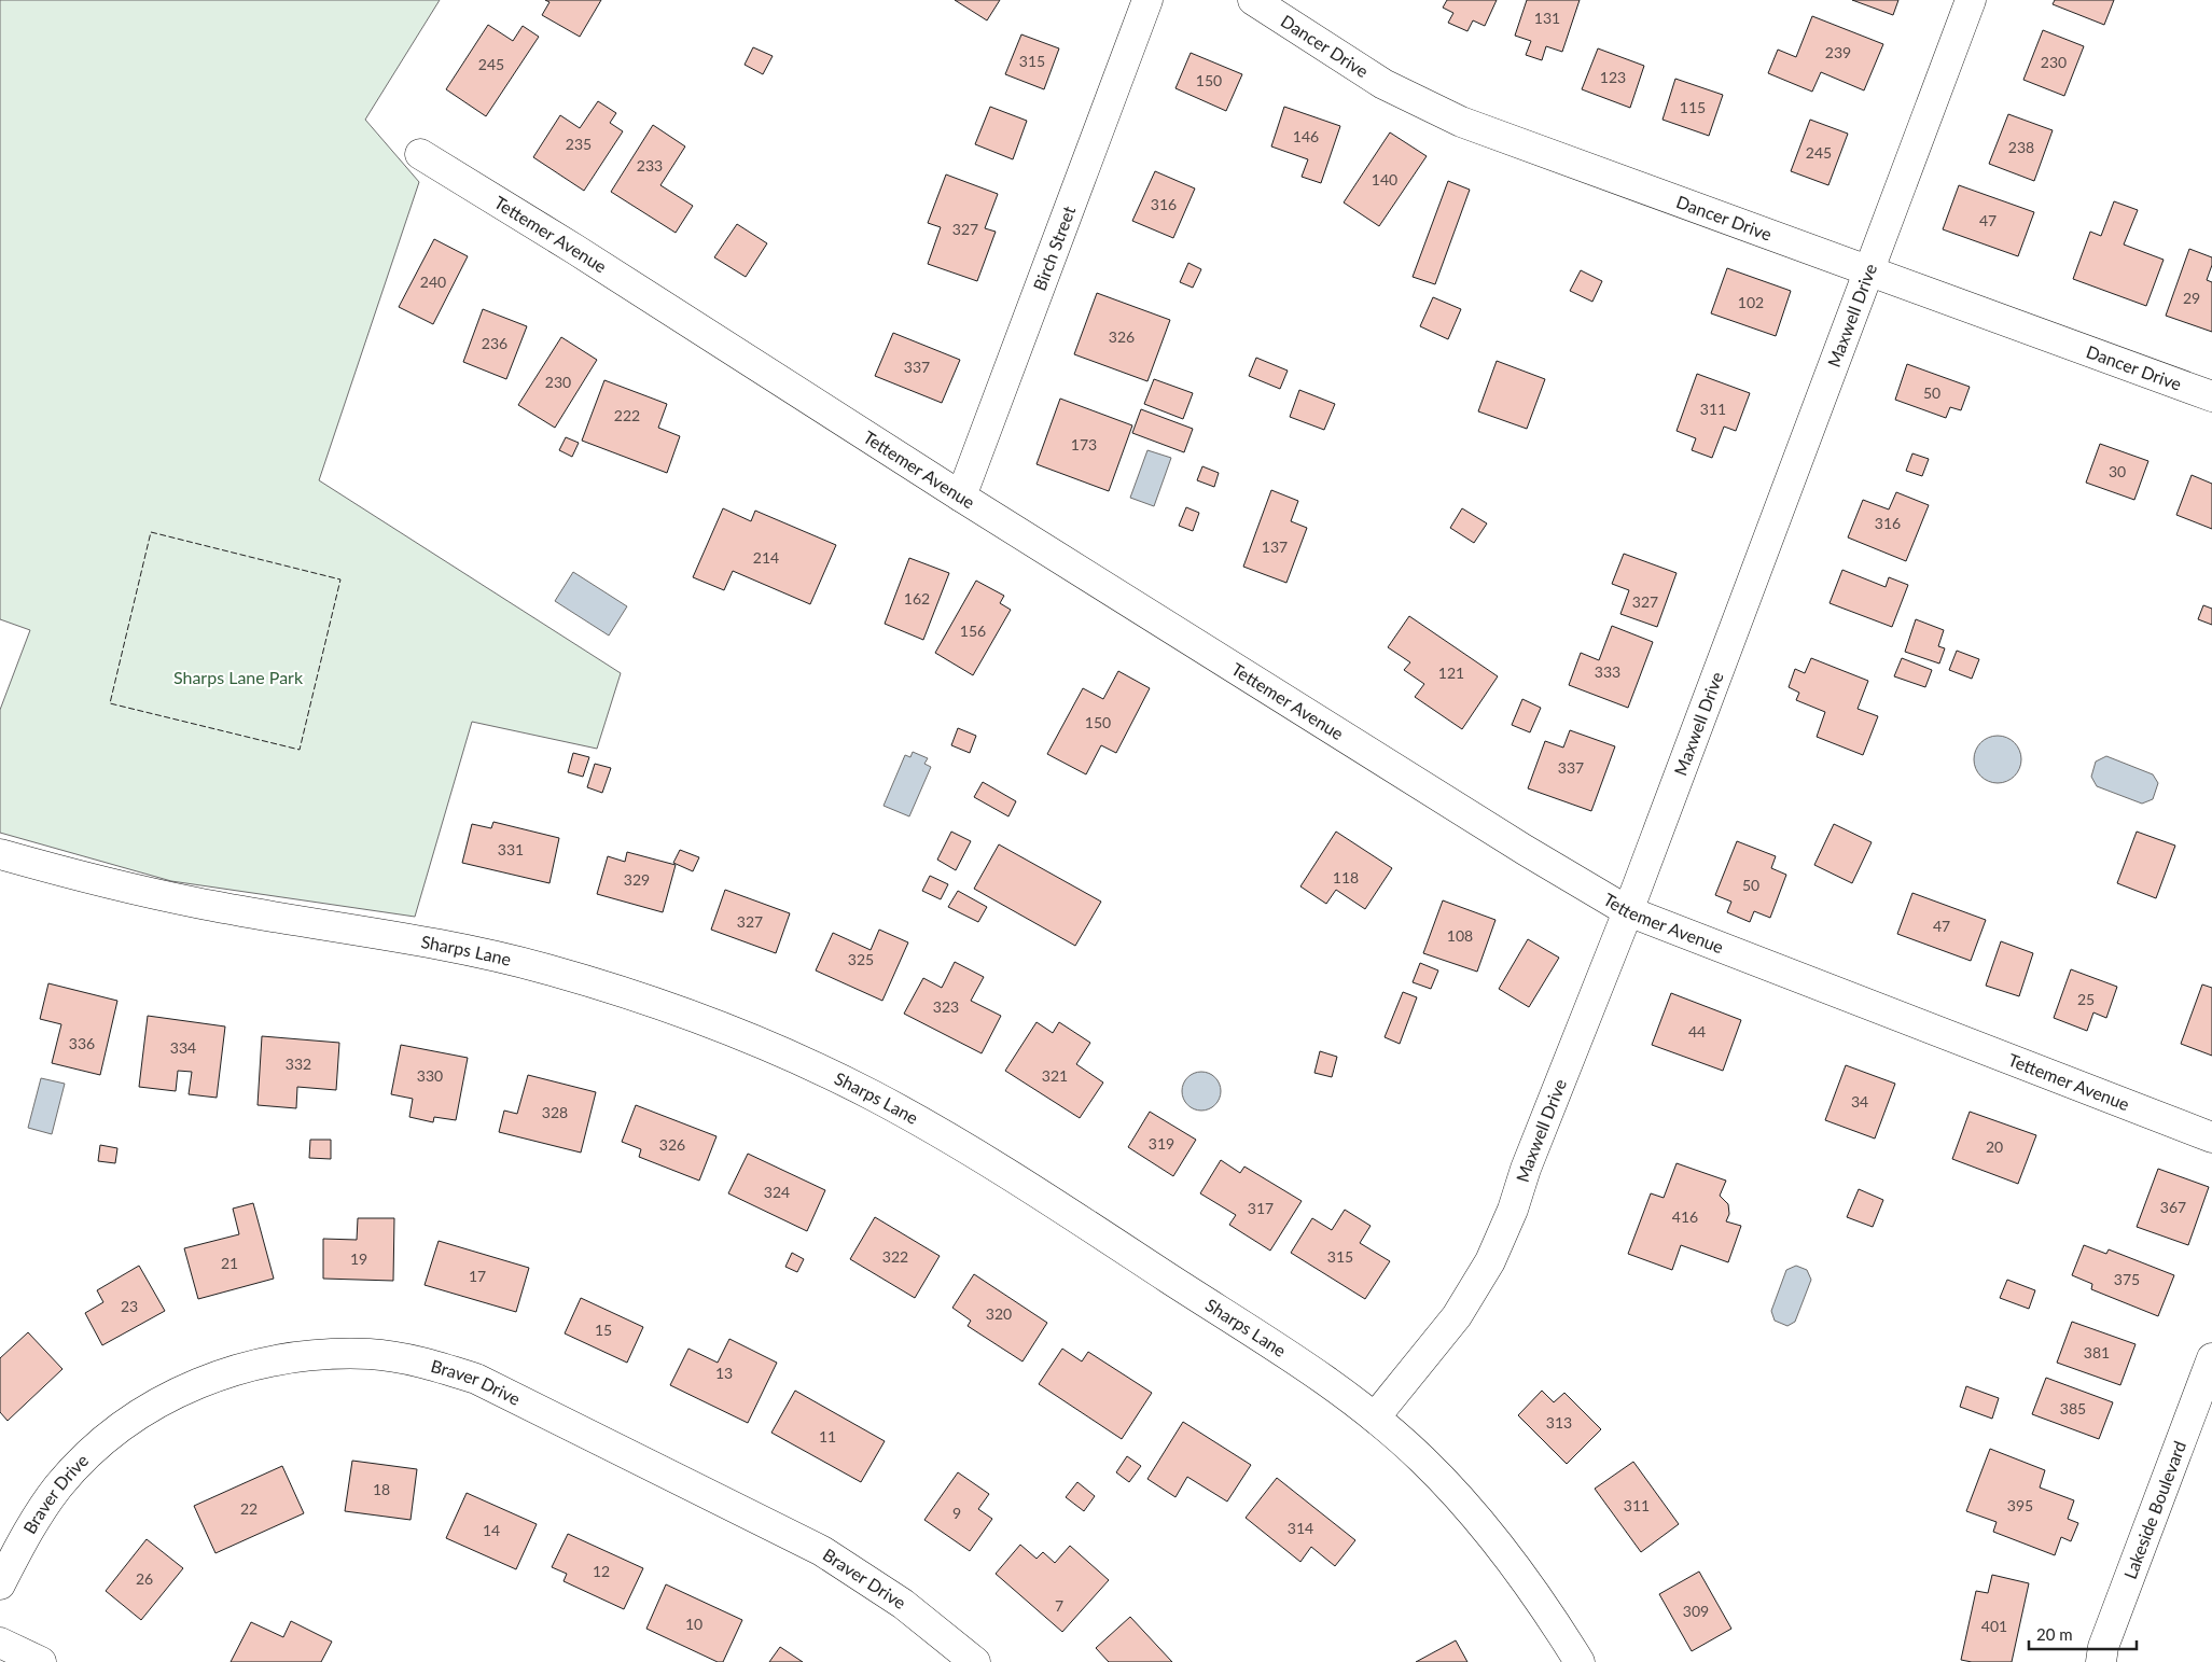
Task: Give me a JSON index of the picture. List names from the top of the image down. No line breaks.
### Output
{"streets":{"street":["Dancer Drive","Tettemer Avenue","Birch Street","Maxwell Drive","Sharps Lane","Braver Drive","Lakeside Boulevard"]},"crossings":[["Dancer Drive","Maxwell Drive"],["Tettemer Avenue","Birch Street"],["Tettemer Avenue","Maxwell Drive"],["Maxwell Drive","Sharps Lane"]],"parks":["Sharps Lane Park"],"house_numbers":["131","239","315","230","245","123","150","115","146","235","238","245","233","140","316","47","327","240","29","102","326","236","337","230","50","311","222","173","30","316","137","214","162","327","156","333","121","150","337","331","118","329","50","327","47","108","325","25","323","44","336","334","332","330","321","34","328","319","326","20","324","367","317","416","322","315","19","21","17","375","23","320","15","381","13","385","313","11","18","311","395","22","9","314","14","12","26","7","309","10","401"],"scale_bar":"20 m"}
